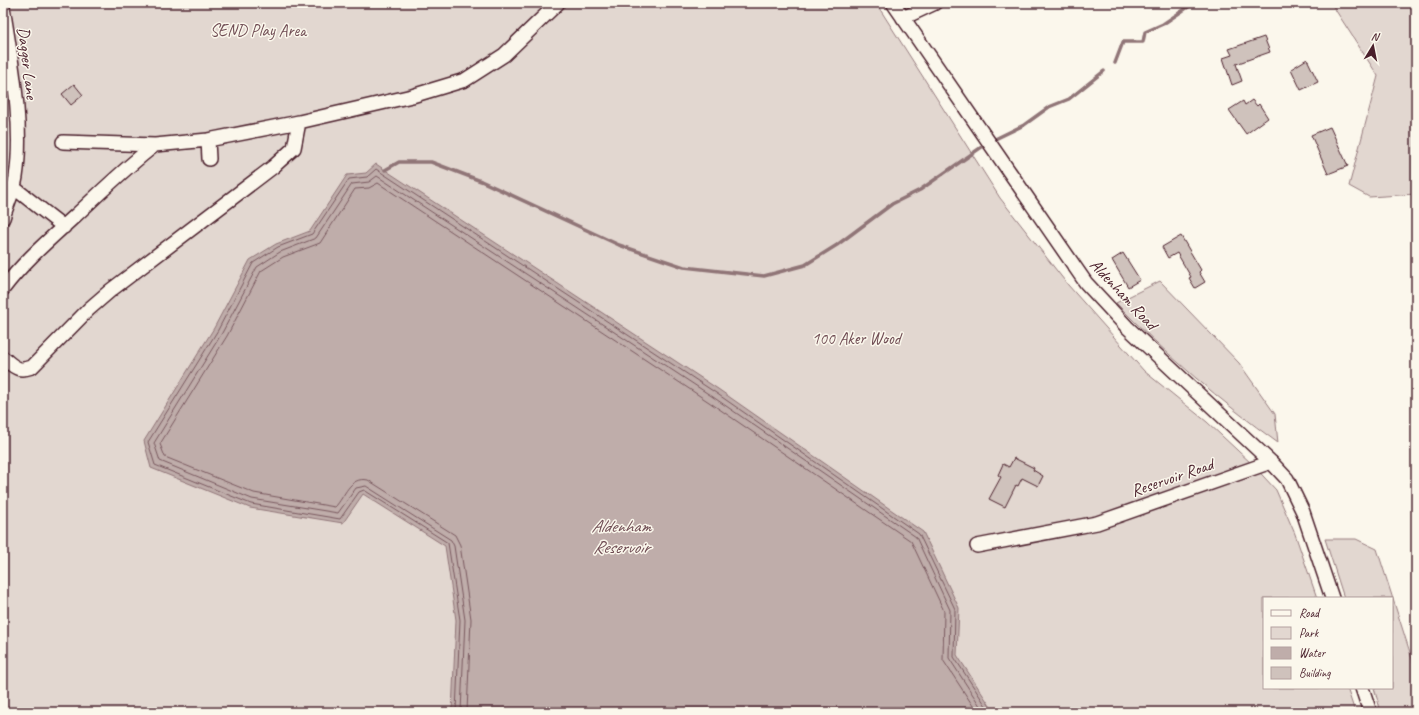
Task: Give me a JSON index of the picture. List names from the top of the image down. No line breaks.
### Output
{"streets":{"street":["Dagger Lane","Aldenham Road","Reservoir Road"]},"crossings":[["Aldenham Road","Reservoir Road"]],"water":["Aldenham Reservoir"],"parks":["SEND Play Area","100 Aker Wood"],"legend":["Road","Park","Water","Building"],"north":"top"}
